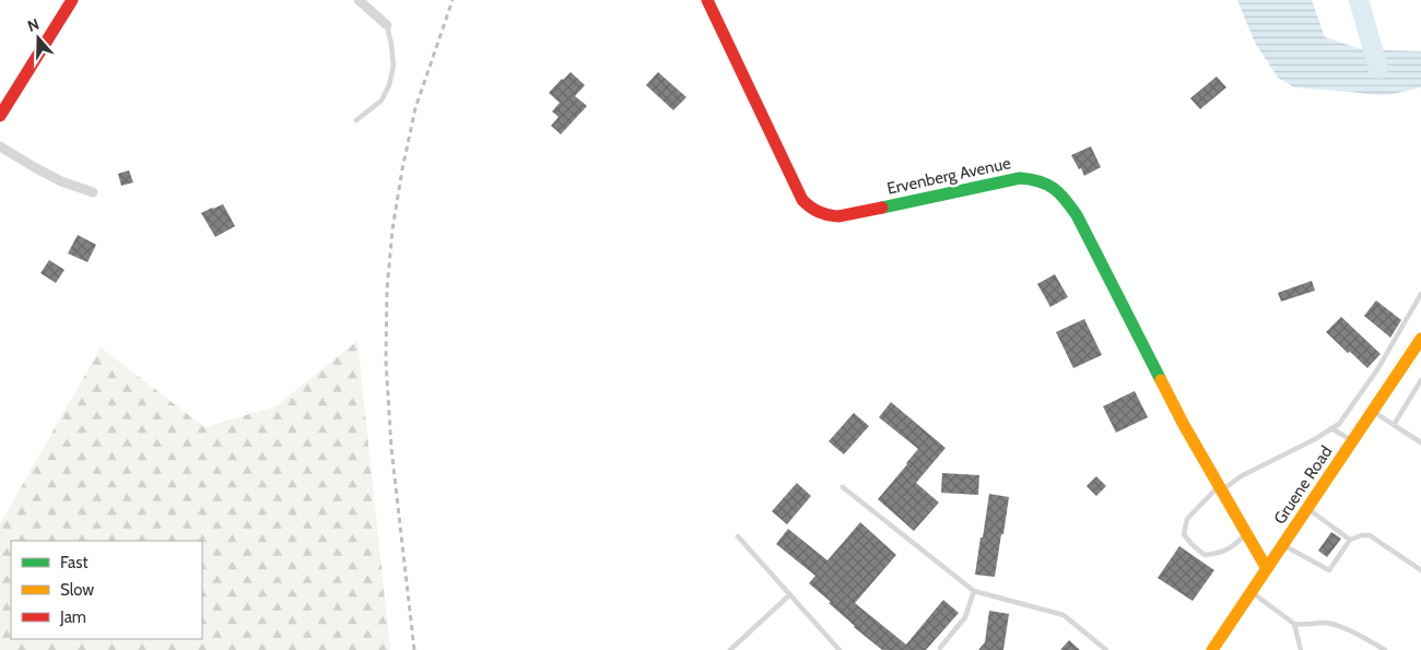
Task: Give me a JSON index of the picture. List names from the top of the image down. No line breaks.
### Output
{"streets":{"street":["Ervenberg Avenue","Gruene Road"]},"crossings":[["Ervenberg Avenue","Gruene Road"]],"legend":["Fast","Slow","Jam"],"north":"top"}
